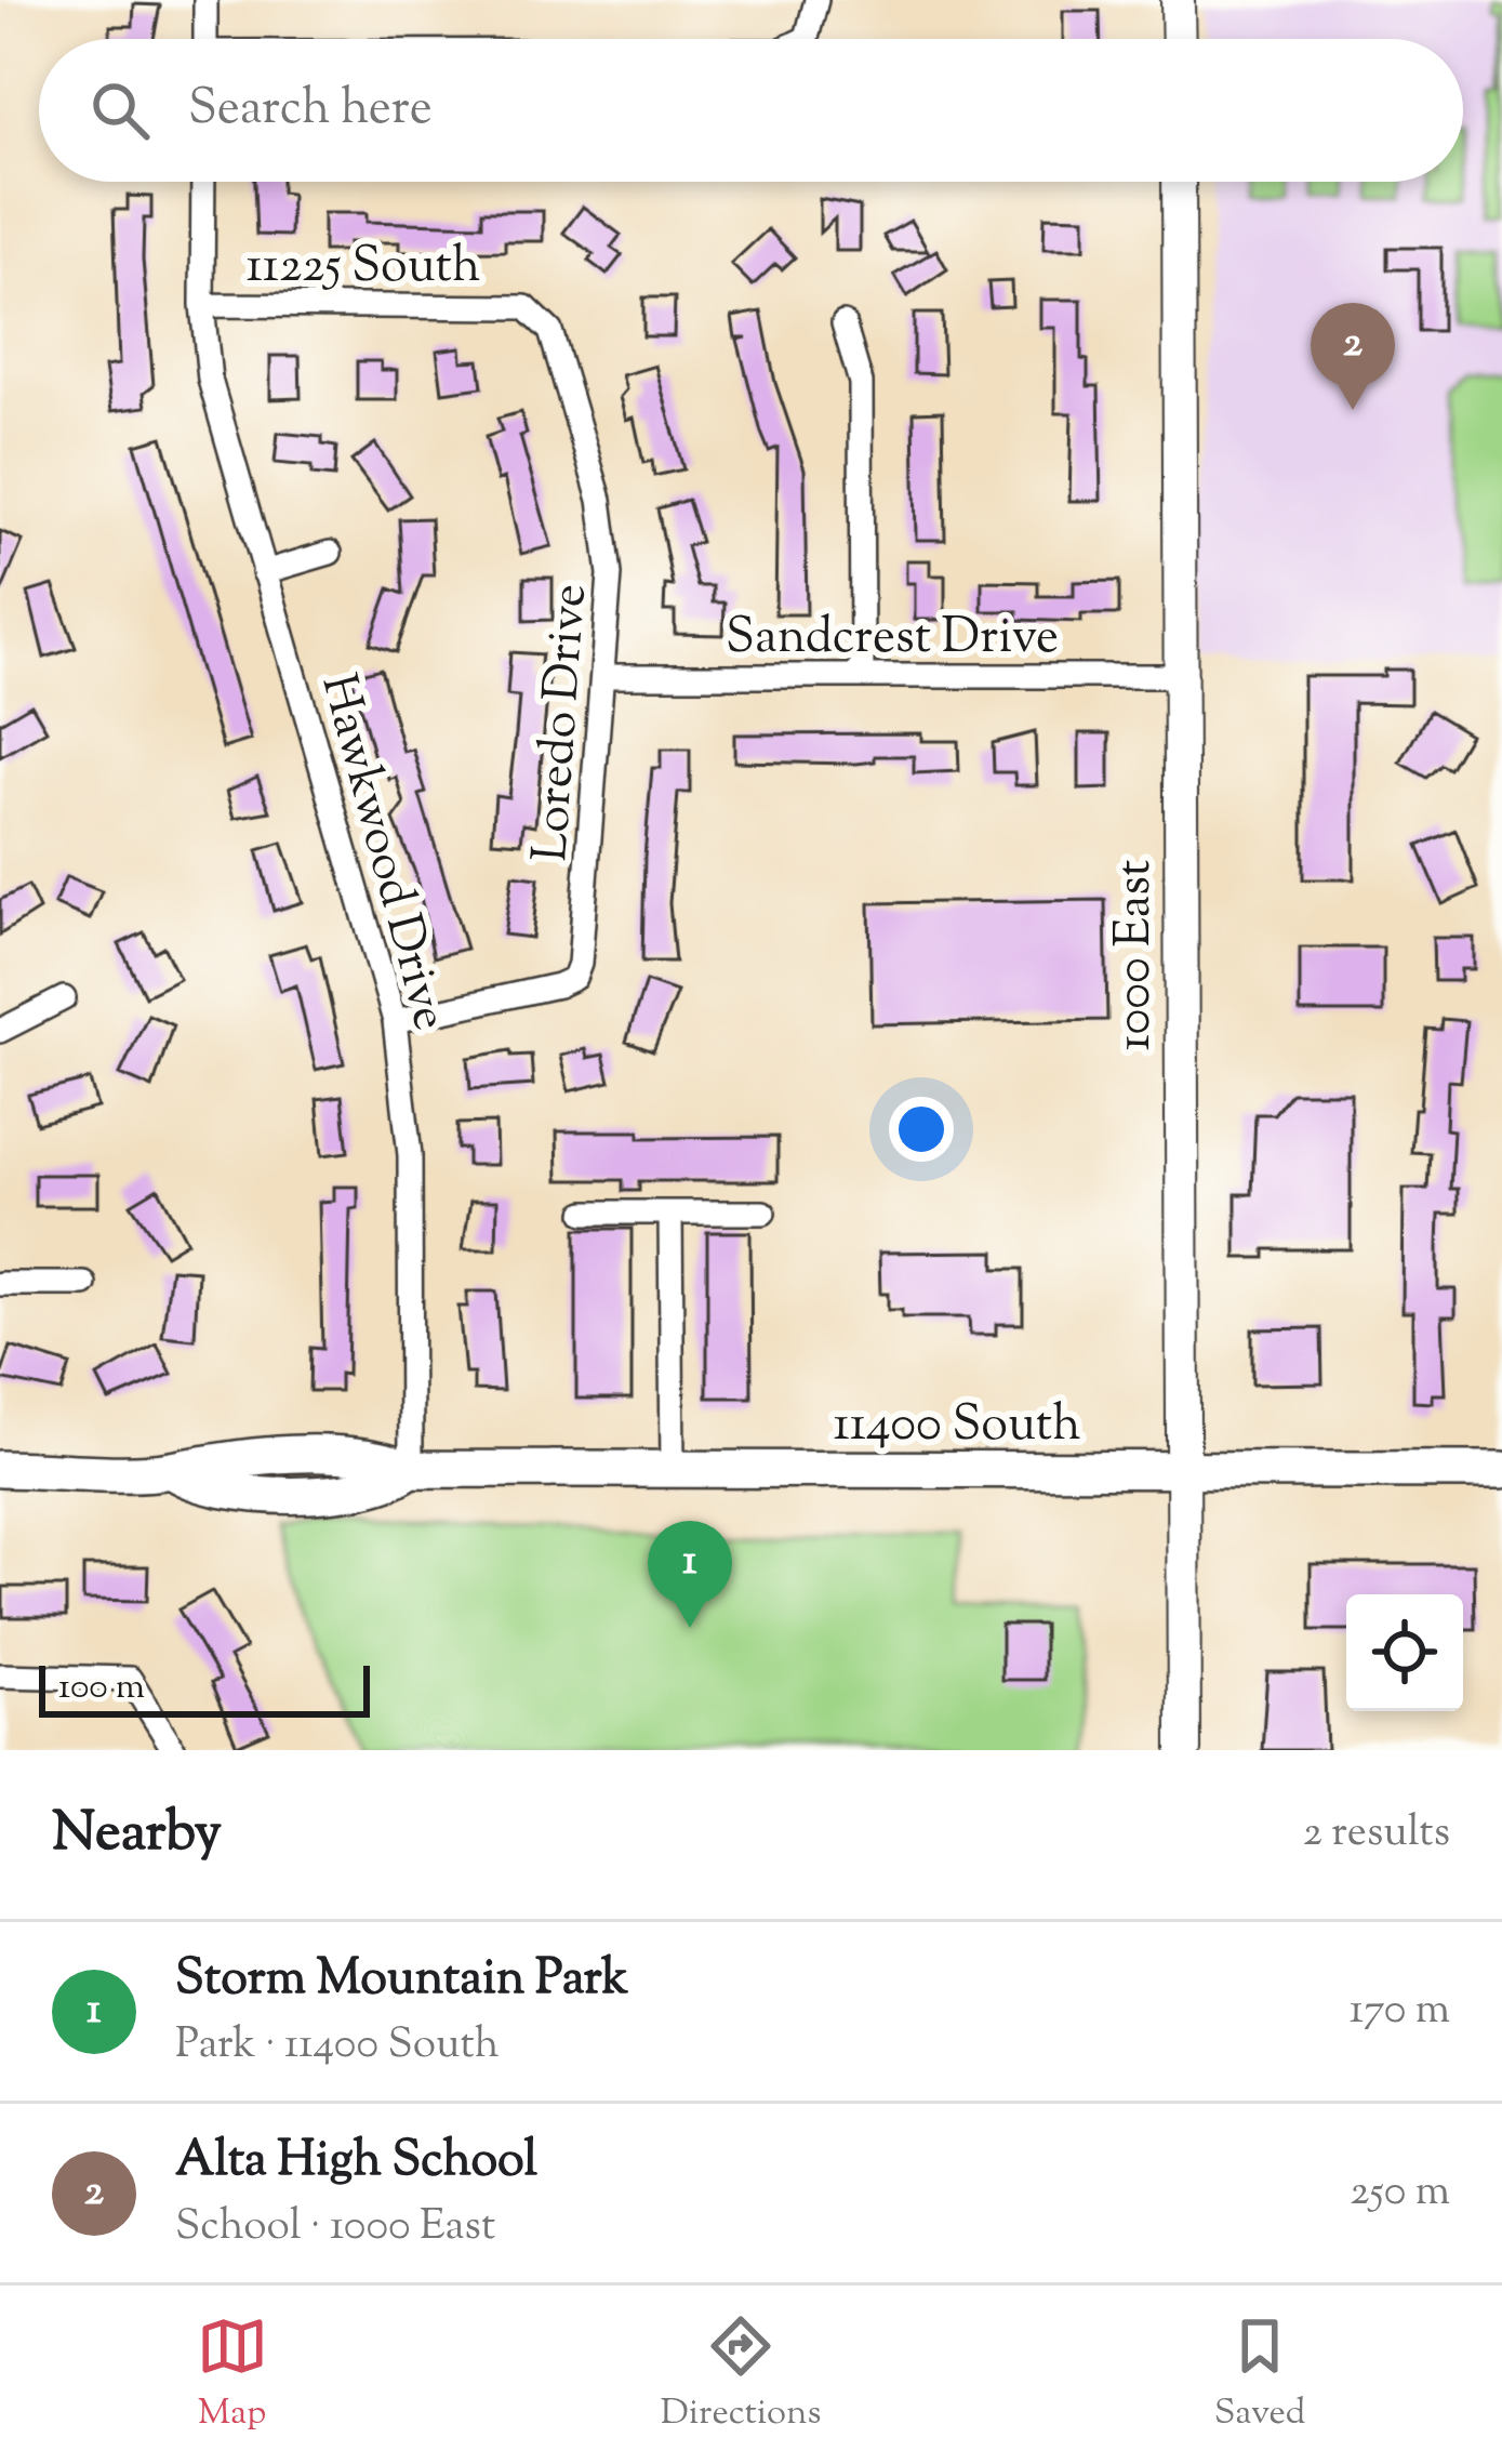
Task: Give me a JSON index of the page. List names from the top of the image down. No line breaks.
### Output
{"streets":{"main road":["11400 South"],"street":["11225 South","Sandcrest Drive","Loredo Drive","Hawkwood Drive","1000 East"]},"crossings":[["11225 South","Loredo Drive"],["11225 South","Hawkwood Drive"],["Sandcrest Drive","Loredo Drive"],["Sandcrest Drive","1000 East"],["Loredo Drive","Hawkwood Drive"],["Hawkwood Drive","11400 South"],["1000 East","11400 South"]],"scale_bar":"100 m","page":{"search":"Search here","pins":["2","1"],"scale":"100 m","heading":["Nearby","2 results"],"list":[{"mark":"1","name":"Storm Mountain Park","note":"Park · 11400 South","value":"170 m"},{"mark":"2","name":"Alta High School","note":"School · 1000 East","value":"250 m"}],"nav":["Map","Directions","Saved"]}}
